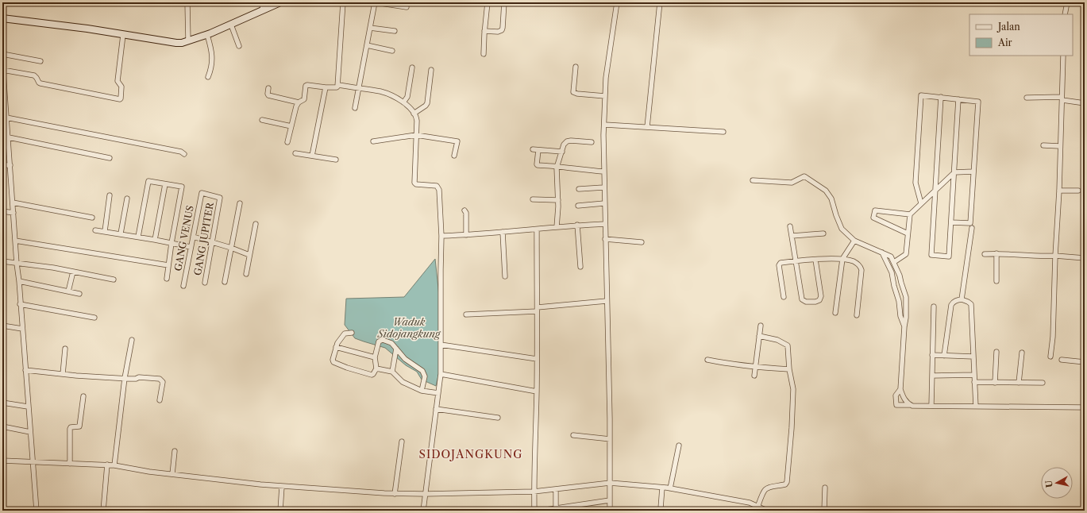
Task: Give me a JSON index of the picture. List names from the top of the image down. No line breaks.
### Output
{"streets":{"street":["GANG VENUS","GANG JUPITER"]},"crossings":[["GANG VENUS","GANG JUPITER"]],"districts":["SIDOJANGKUNG"],"water":["Waduk Sidojangkung"],"legend":["Jalan","Air"],"north":"left"}
